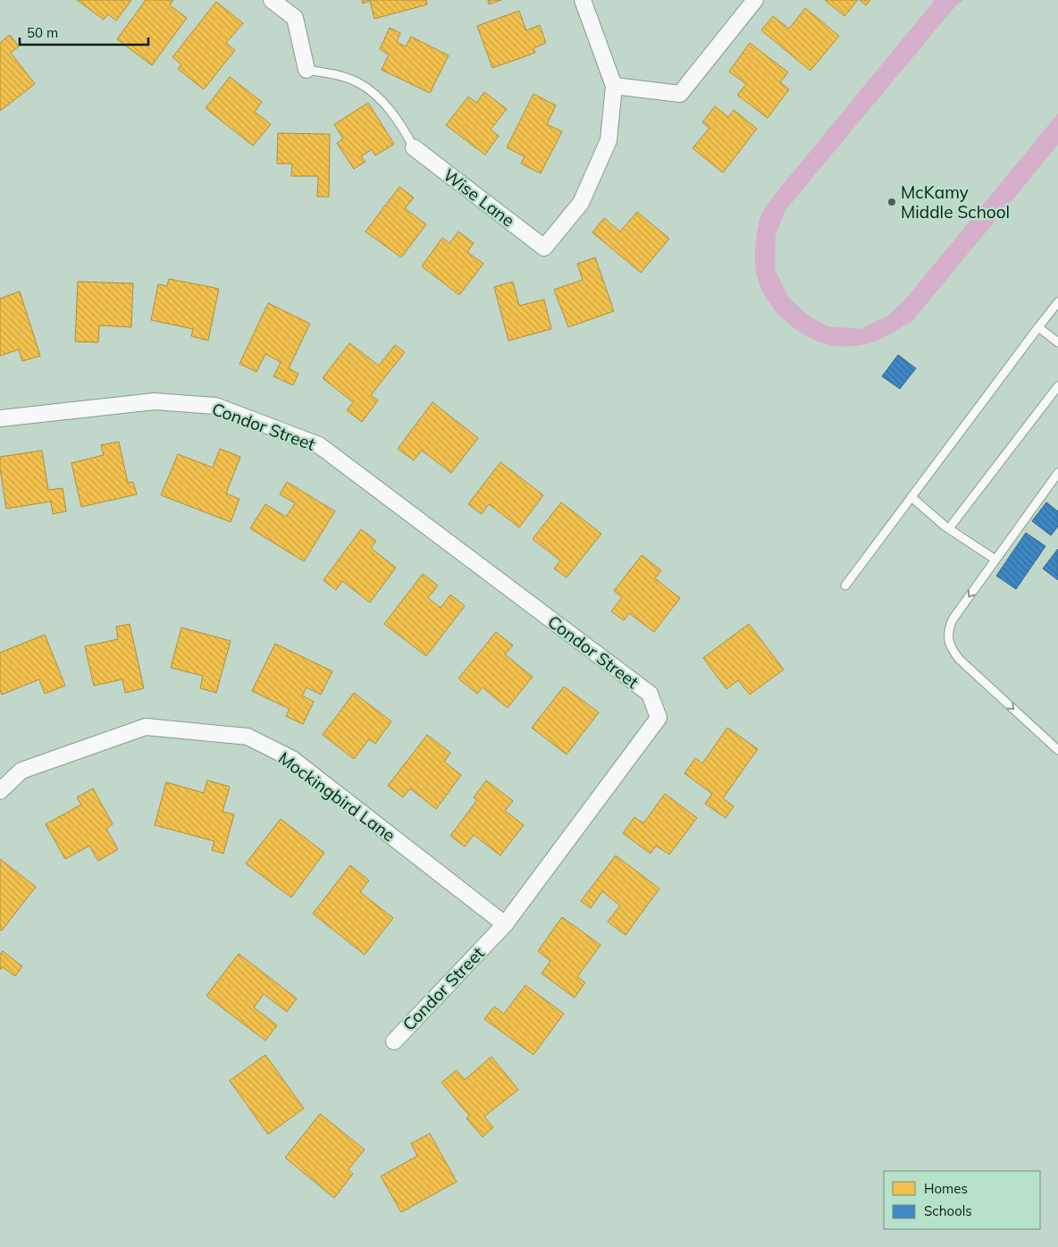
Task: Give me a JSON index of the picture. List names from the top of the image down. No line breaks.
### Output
{"streets":{"street":["Wise Lane","Condor Street","Mockingbird Lane"]},"crossings":[["Condor Street","Mockingbird Lane"]],"places":["McKamy Middle School"],"legend":["Homes","Schools"],"scale_bar":"50 m"}
